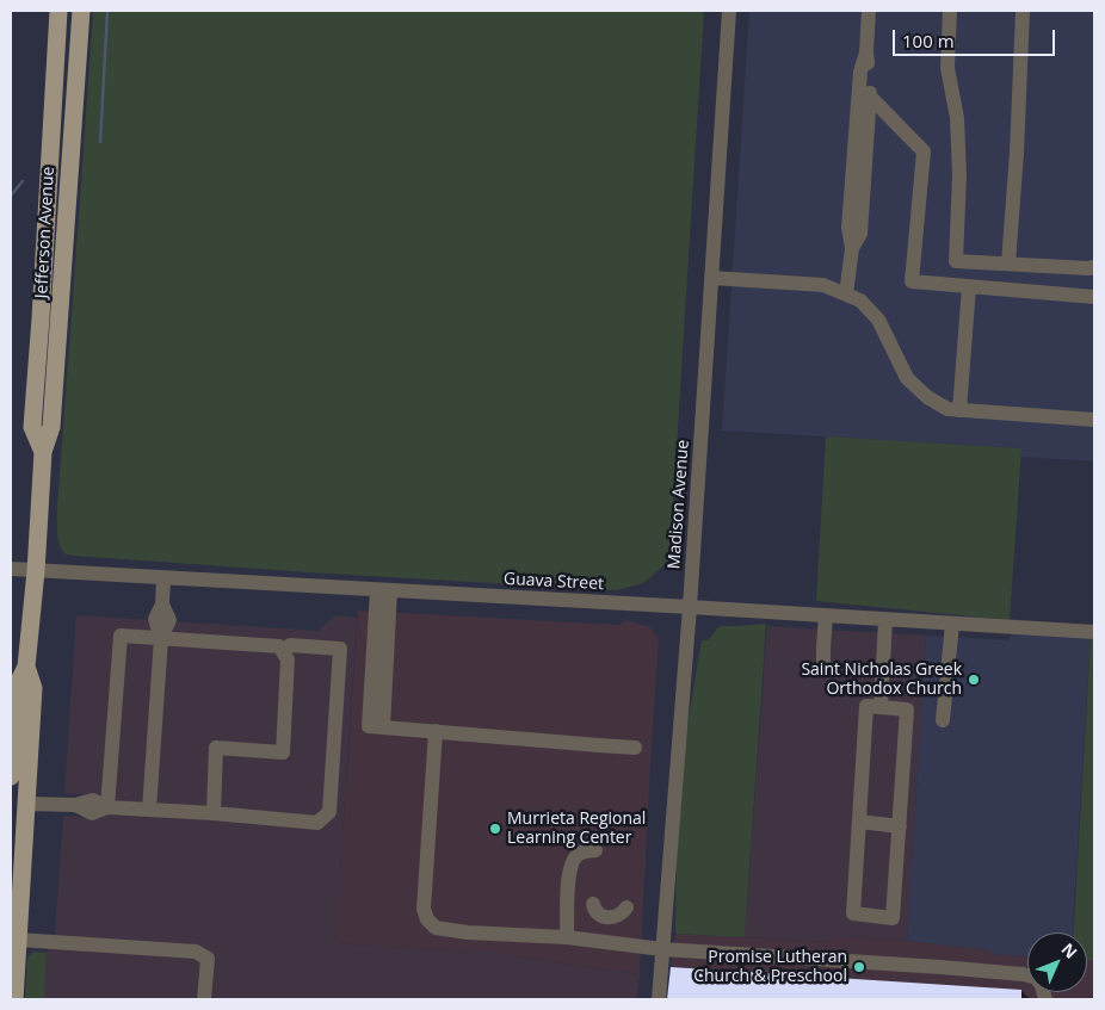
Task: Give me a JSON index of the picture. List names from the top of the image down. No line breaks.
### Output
{"streets":{"main road":["Jefferson Avenue"],"street":["Madison Avenue","Guava Street"]},"crossings":[["Jefferson Avenue","Guava Street"],["Madison Avenue","Guava Street"]],"places":["Saint Nicholas Greek Orthodox Church","Murrieta Regional Learning Center","Promise Lutheran Church & Preschool"],"scale_bar":"100 m","north":"top right"}
